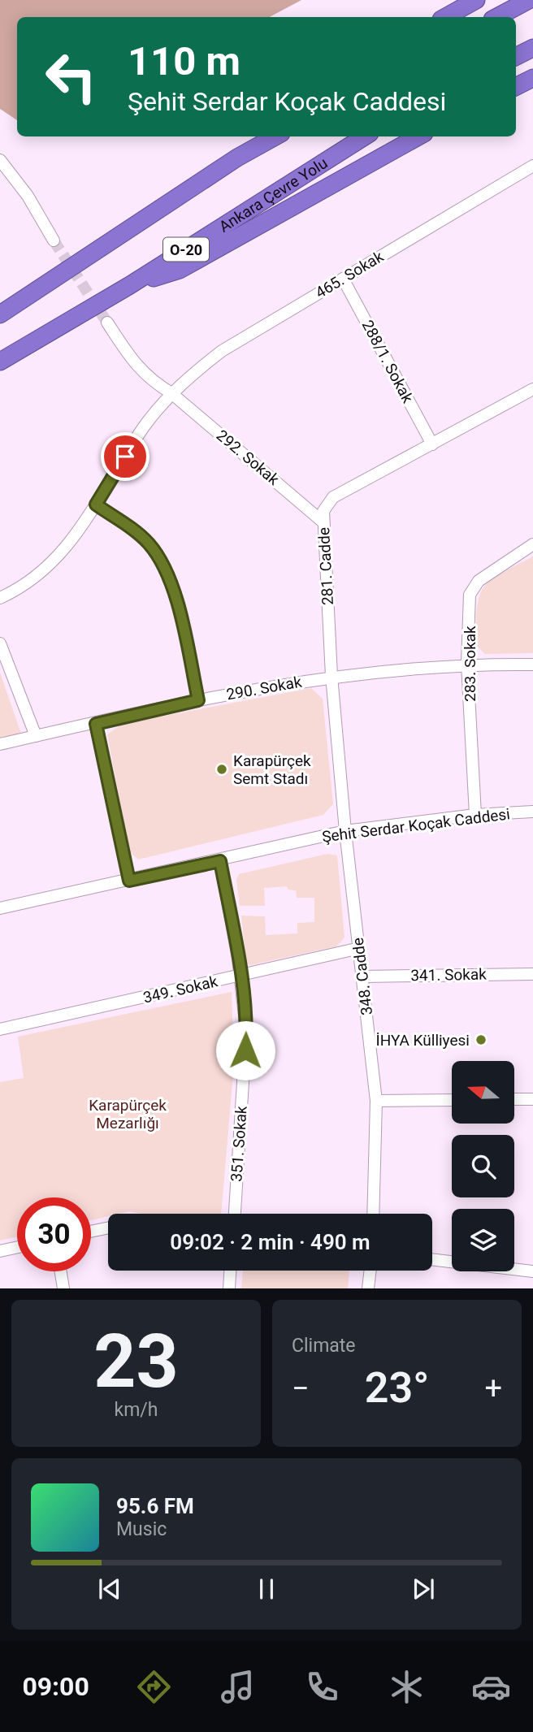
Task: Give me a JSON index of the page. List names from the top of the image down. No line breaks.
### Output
{"streets":{"highway":["Ankara Çevre Yolu","O-20"],"street":["465. Sokak","288/1. Sokak","292. Sokak","281. Cadde","283. Sokak","290. Sokak","Şehit Serdar Koçak Caddesi","341. Sokak","348. Cadde","349. Sokak","351. Sokak"]},"crossings":[["465. Sokak","288/1. Sokak"],["465. Sokak","292. Sokak"],["288/1. Sokak","281. Cadde"],["292. Sokak","281. Cadde"],["281. Cadde","290. Sokak"],["281. Cadde","Şehit Serdar Koçak Caddesi"],["281. Cadde","348. Cadde"],["283. Sokak","290. Sokak"],["283. Sokak","Şehit Serdar Koçak Caddesi"],["Şehit Serdar Koçak Caddesi","348. Cadde"],["Şehit Serdar Koçak Caddesi","351. Sokak"],["341. Sokak","348. Cadde"],["348. Cadde","349. Sokak"],["349. Sokak","351. Sokak"]],"parks":["Karapürçek Mezarlığı"],"places":["Karapürçek Semt Stadı","İHYA Külliyesi"],"north":"left","page":{"turn":["110 m","Şehit Serdar Koçak Caddesi"],"limit":"30","trip":"09:02 · 2 min · 490 m","tile":[["23","km/h"],"Climate"],"heat":["−","23°","+"],"song":["95.6 FM","Music"],"tabs":"09:00"}}
